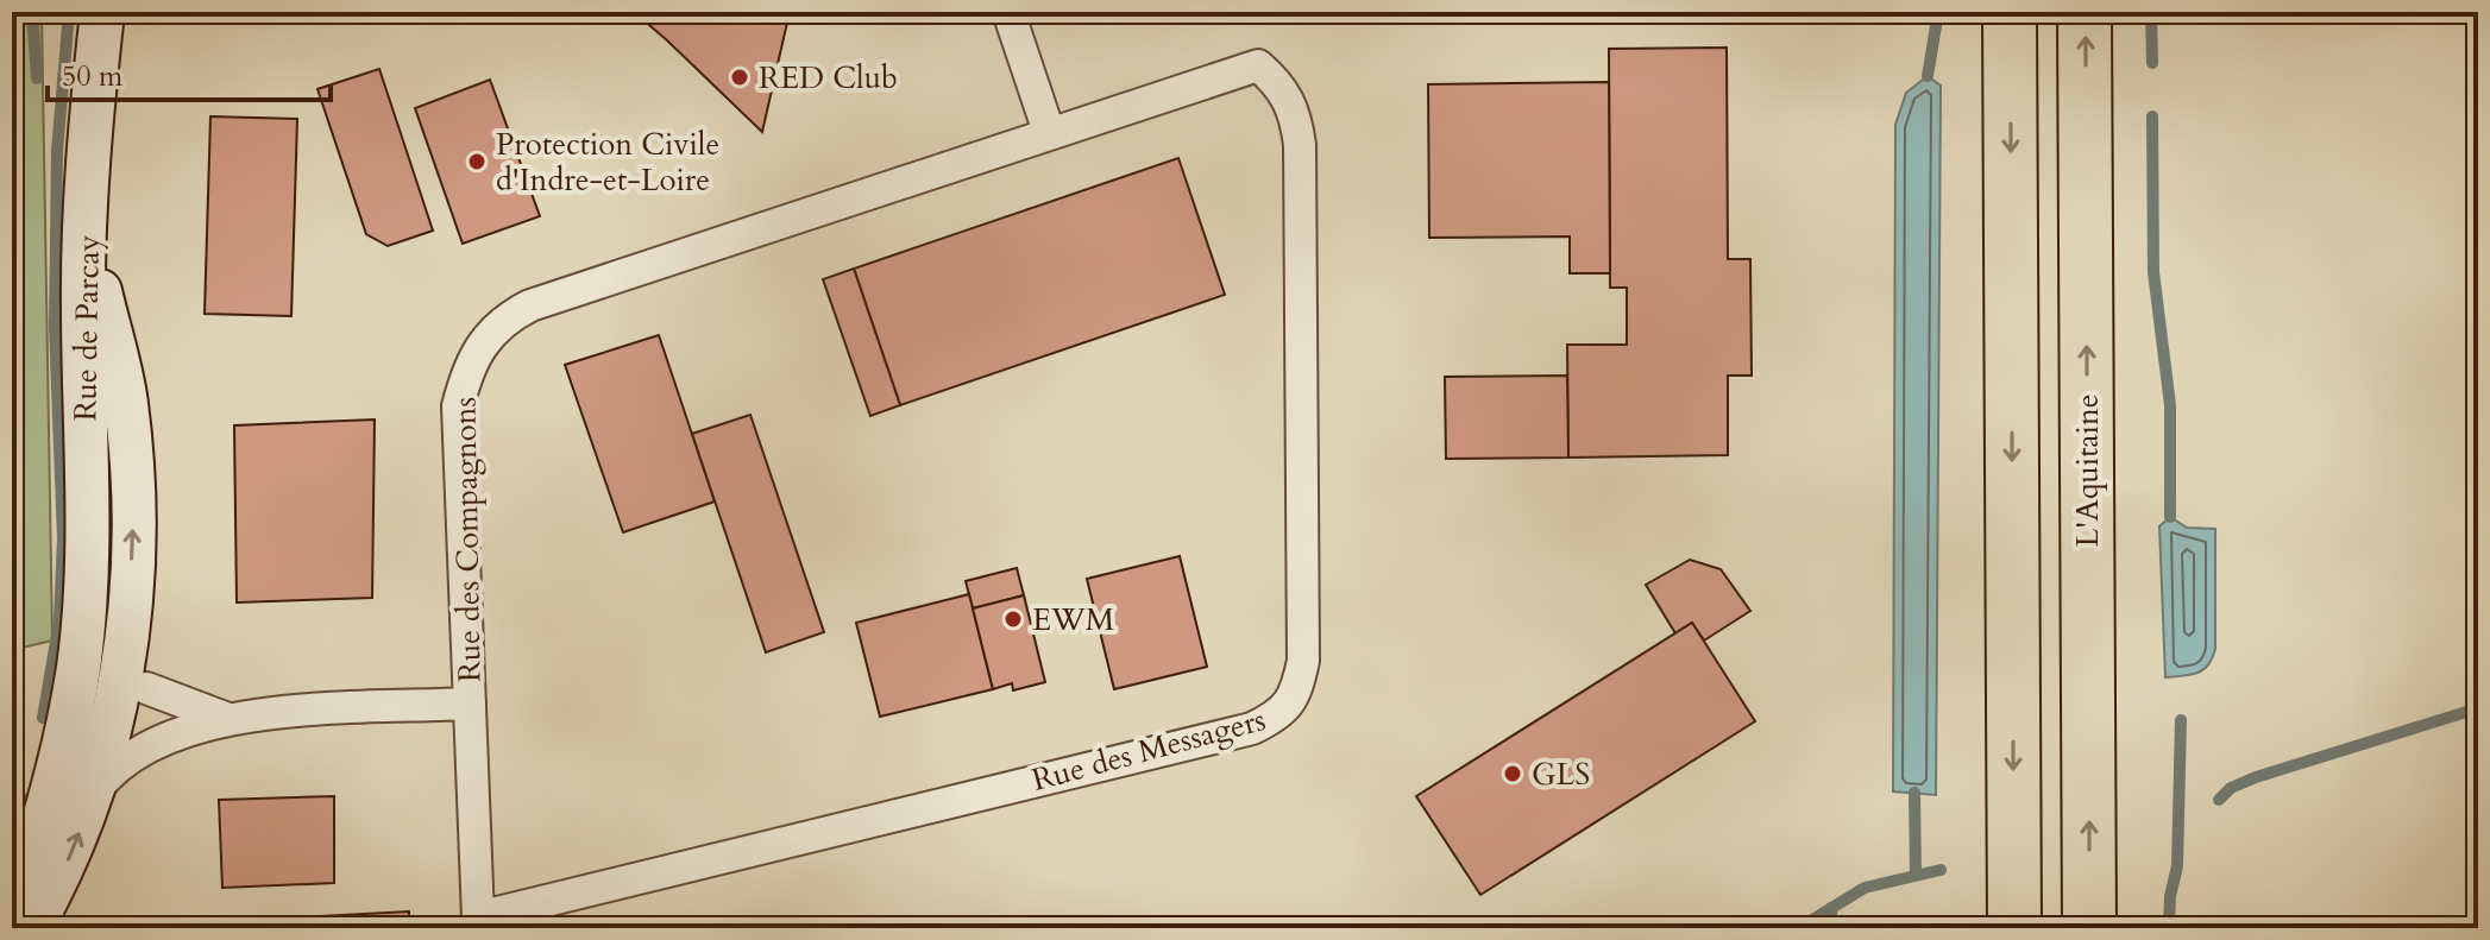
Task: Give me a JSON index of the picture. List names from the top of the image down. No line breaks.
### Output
{"streets":{"highway":["L'Aquitaine"],"street":["Rue de Parcay","Rue des Compagnons","Rue des Messagers"]},"crossings":[["Rue de Parcay","Rue des Compagnons"],["Rue des Compagnons","Rue des Messagers"]],"places":["RED Club","Protection Civile d'Indre-et-Loire","EWM","GLS"],"scale_bar":"50 m"}
